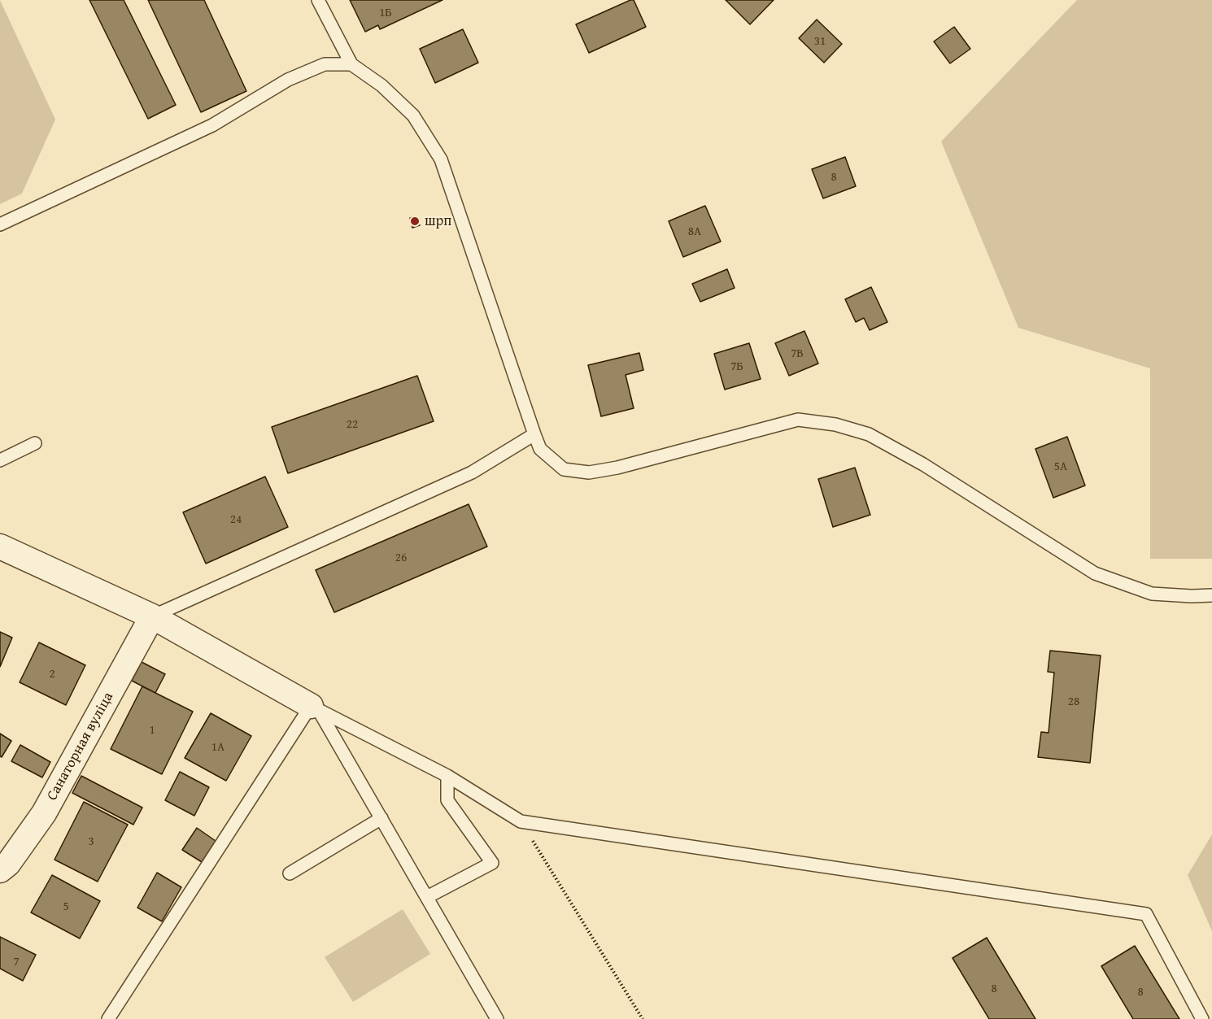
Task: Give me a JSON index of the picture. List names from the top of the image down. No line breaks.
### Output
{"streets":{"street":["Санаторная вуліца"]},"places":["шрп"],"house_numbers":["1Б","31","8","8А","7В","7Б","22","5А","24","26","2","28","1","1А","3","5","7","8","8"]}
